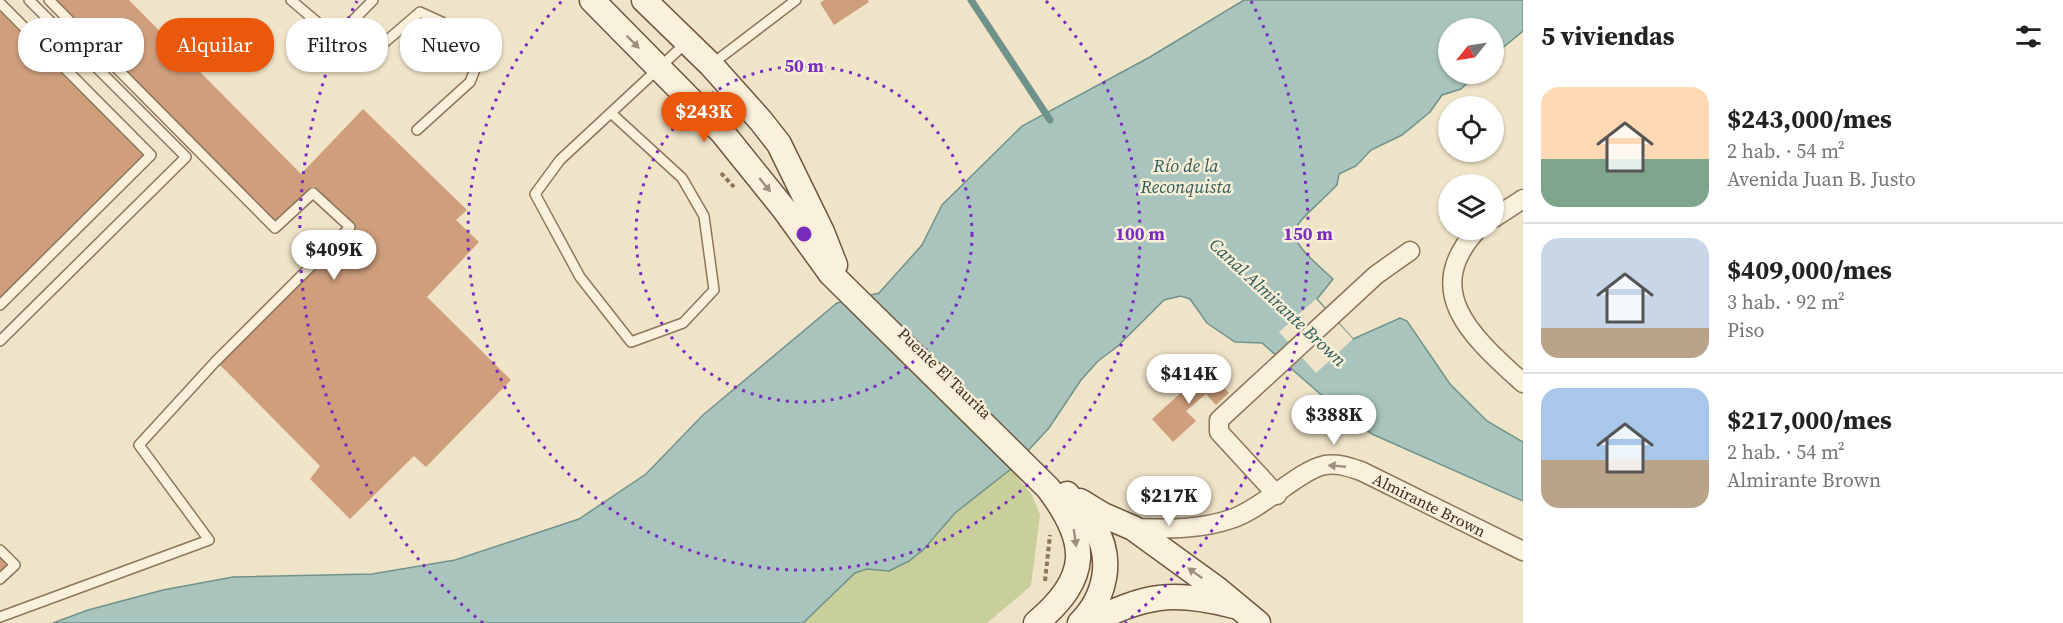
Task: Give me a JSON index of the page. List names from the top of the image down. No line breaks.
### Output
{"streets":{"main road":["Puente El Taurita"],"street":["Almirante Brown"]},"one_way":["Almirante Brown"],"water":["Río de la Reconquista","Canal Almirante Brown"],"north":"bottom left","page":{"heading":"5 viviendas","chip":["Comprar","Alquilar","Filtros","Nuevo"],"list":[{"name":"$243,000/mes","note":"2 hab. · 54 m² · Avenida Juan B. Justo"},{"name":"$409,000/mes","note":"3 hab. · 92 m² · Piso"},{"name":"$217,000/mes","note":"2 hab. · 54 m² · Almirante Brown"}],"price":["$243K","$409K","$414K","$388K","$217K"]},"rings":["50 m","100 m","150 m"]}
